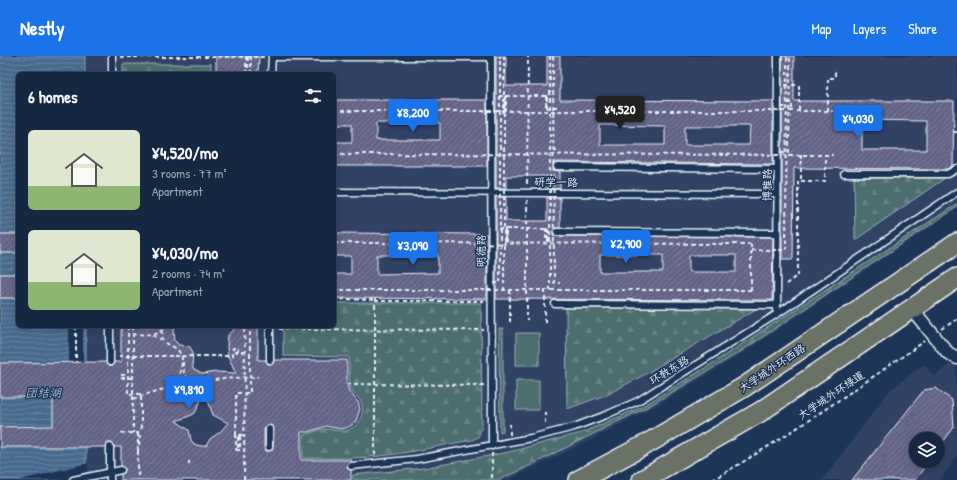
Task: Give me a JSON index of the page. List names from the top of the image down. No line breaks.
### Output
{"streets":{"main road":["大学城外环西路"],"lane":["研学一路","博雅路","明德路","环教东路"],"path":["大学城外环绿道"]},"crossings":[["研学一路","博雅路"],["研学一路","明德路"],["博雅路","环教东路"],["明德路","环教东路"]],"water":["团结湖"],"page":{"header":"Nestly","nav":["Map","Layers","Share"],"heading":"6 homes","price":["¥4,520","¥8,200","¥4,030","¥2,900","¥3,090","¥9,810"],"list":[{"name":"¥4,520/mo","note":"3 rooms · 77 m² · Apartment"},{"name":"¥4,030/mo","note":"2 rooms · 74 m² · Apartment"}]}}
